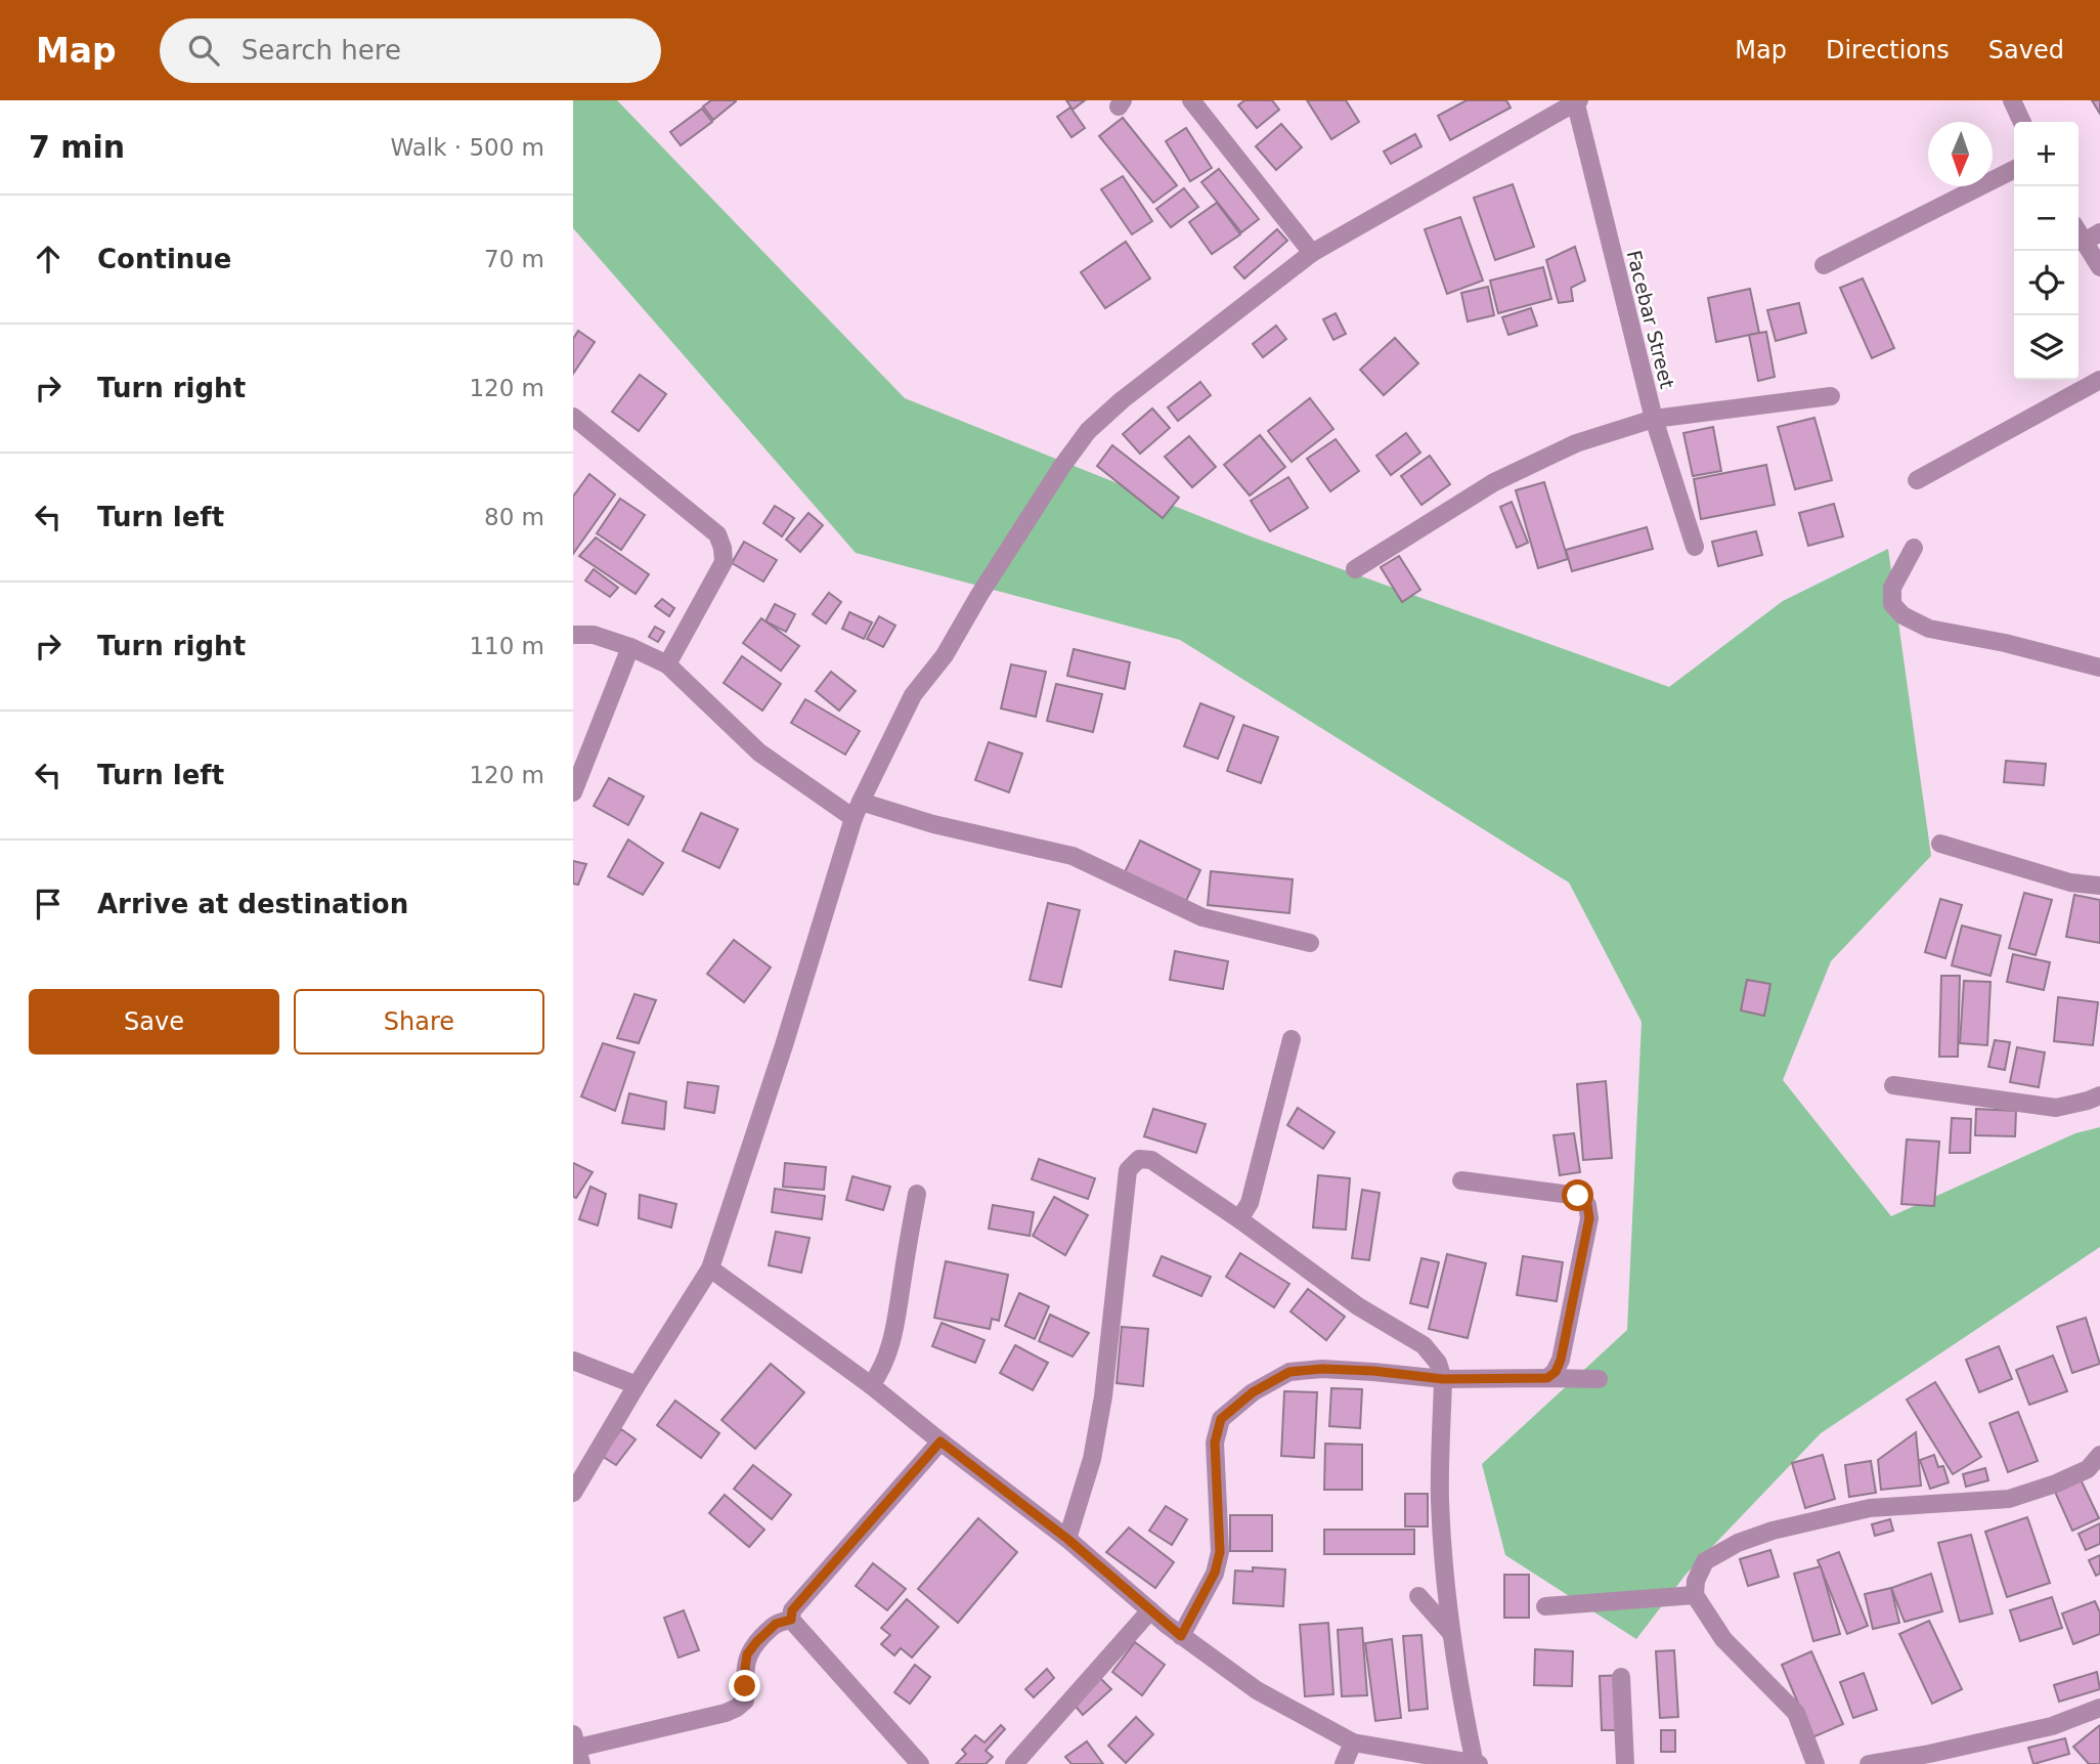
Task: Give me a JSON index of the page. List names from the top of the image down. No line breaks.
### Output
{"streets":{"street":["Facebar Street"]},"north":"bottom","page":{"header":"Map","search":"Search here","nav":["Map","Directions","Saved"],"heading":["7 min","Walk · 500 m"],"map_buttons":["+","−"],"list":[["Continue","70 m"],["Turn right","120 m"],["Turn left","80 m"],["Turn right","110 m"],["Turn left","120 m"],"Arrive at destination"],"buttons":["Save","Share"]}}
